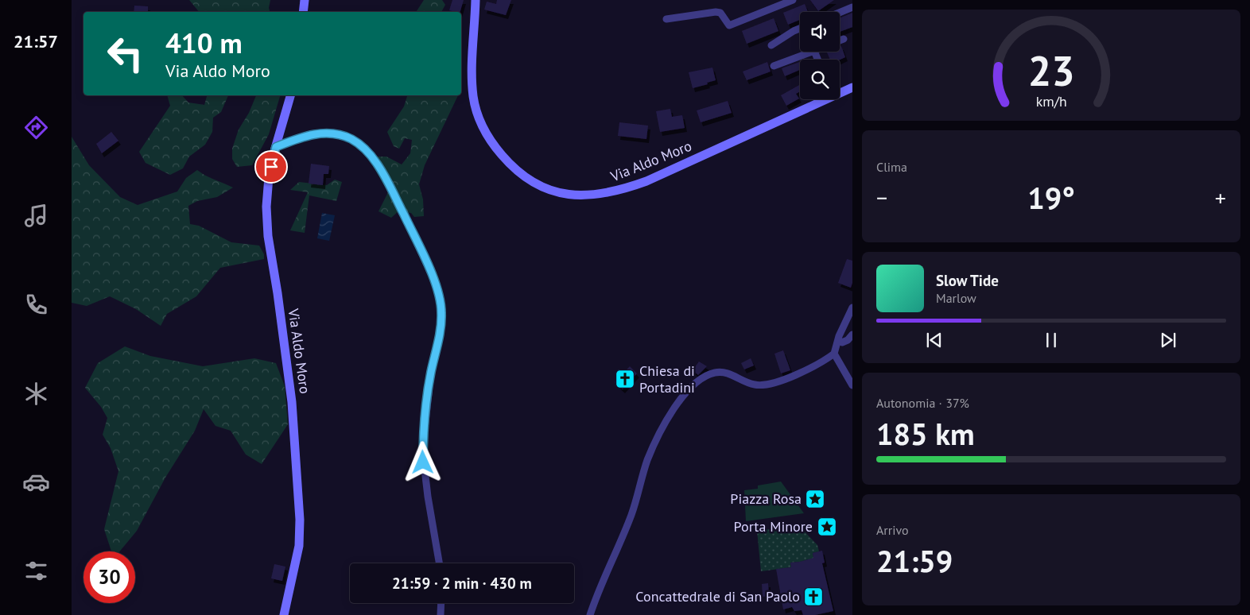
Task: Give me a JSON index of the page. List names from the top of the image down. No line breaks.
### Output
{"streets":{"main road":["Via Aldo Moro"]},"places":{"church":["Chiesa di Portadini","Concattedrale di San Paolo"],"place":["Piazza Rosa","Porta Minore"]},"page":{"tabs":"21:57","turn":["410 m","Via Aldo Moro"],"tile":["Clima",["Autonomia · 37%","185 km"],["Arrivo","21:59"]],"heat":["−","19°","+"],"song":["Slow Tide","Marlow"],"limit":"30","trip":"21:59 · 2 min · 430 m","gauge":["23","km/h"]}}
